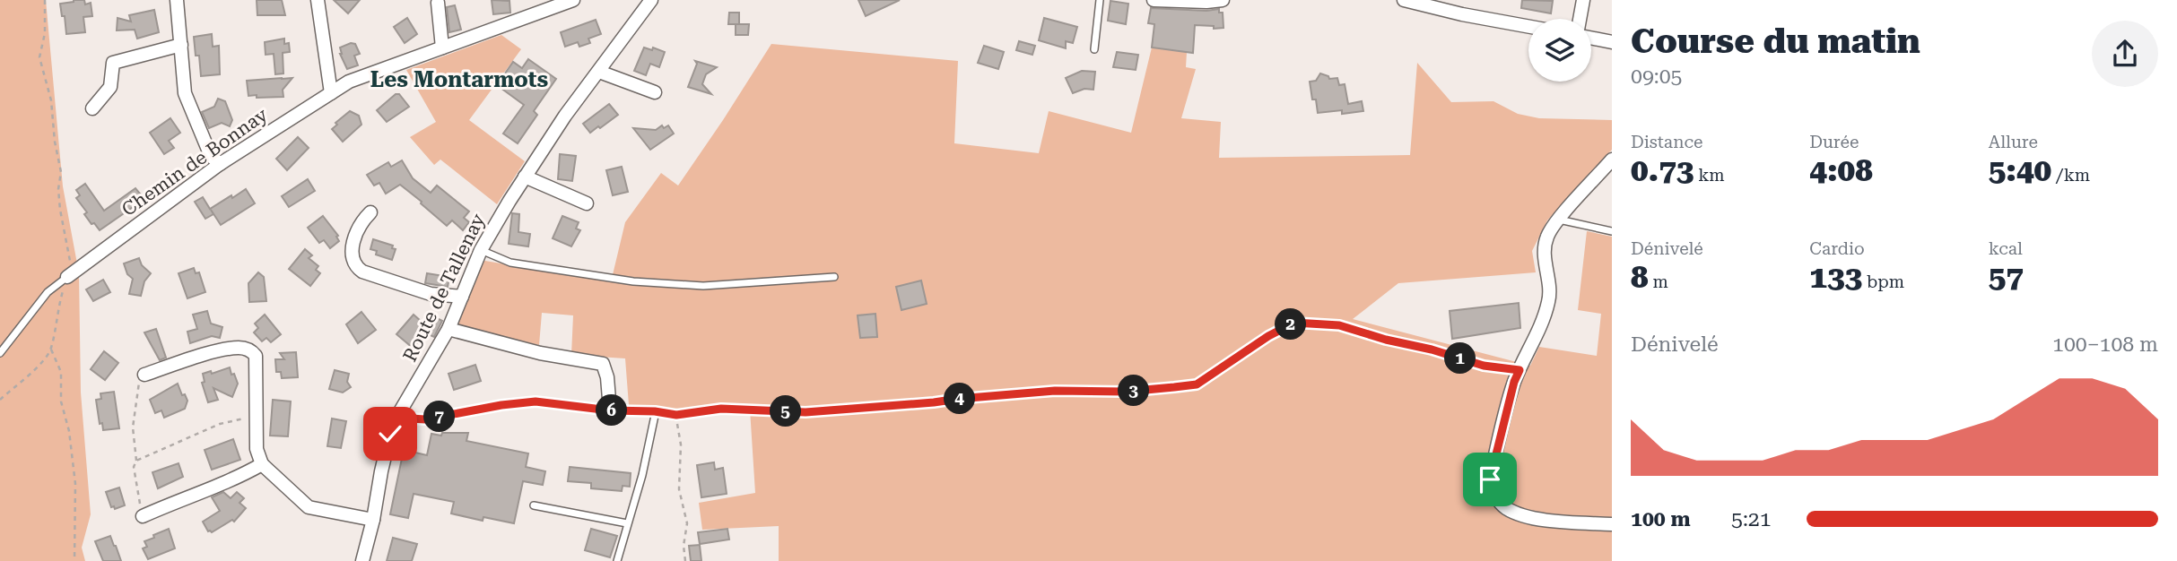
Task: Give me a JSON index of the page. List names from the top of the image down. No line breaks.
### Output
{"streets":{"street":["Chemin de Bonnay","Route de Tallenay"]},"districts":["Les Montarmots"],"page":{"heading":["Course du matin","09:05"],"stats":[["Distance","0.73 km"],["Durée","4:08"],["Allure","5:40 /km"],["Dénivelé","8 m"],["Cardio","133 bpm"],["kcal","57"]],"pins":["2","1","3","4","6","5","7"],"chart":["Dénivelé","100–108 m"],"list":[{"name":"100 m","note":"5:21"}]}}
